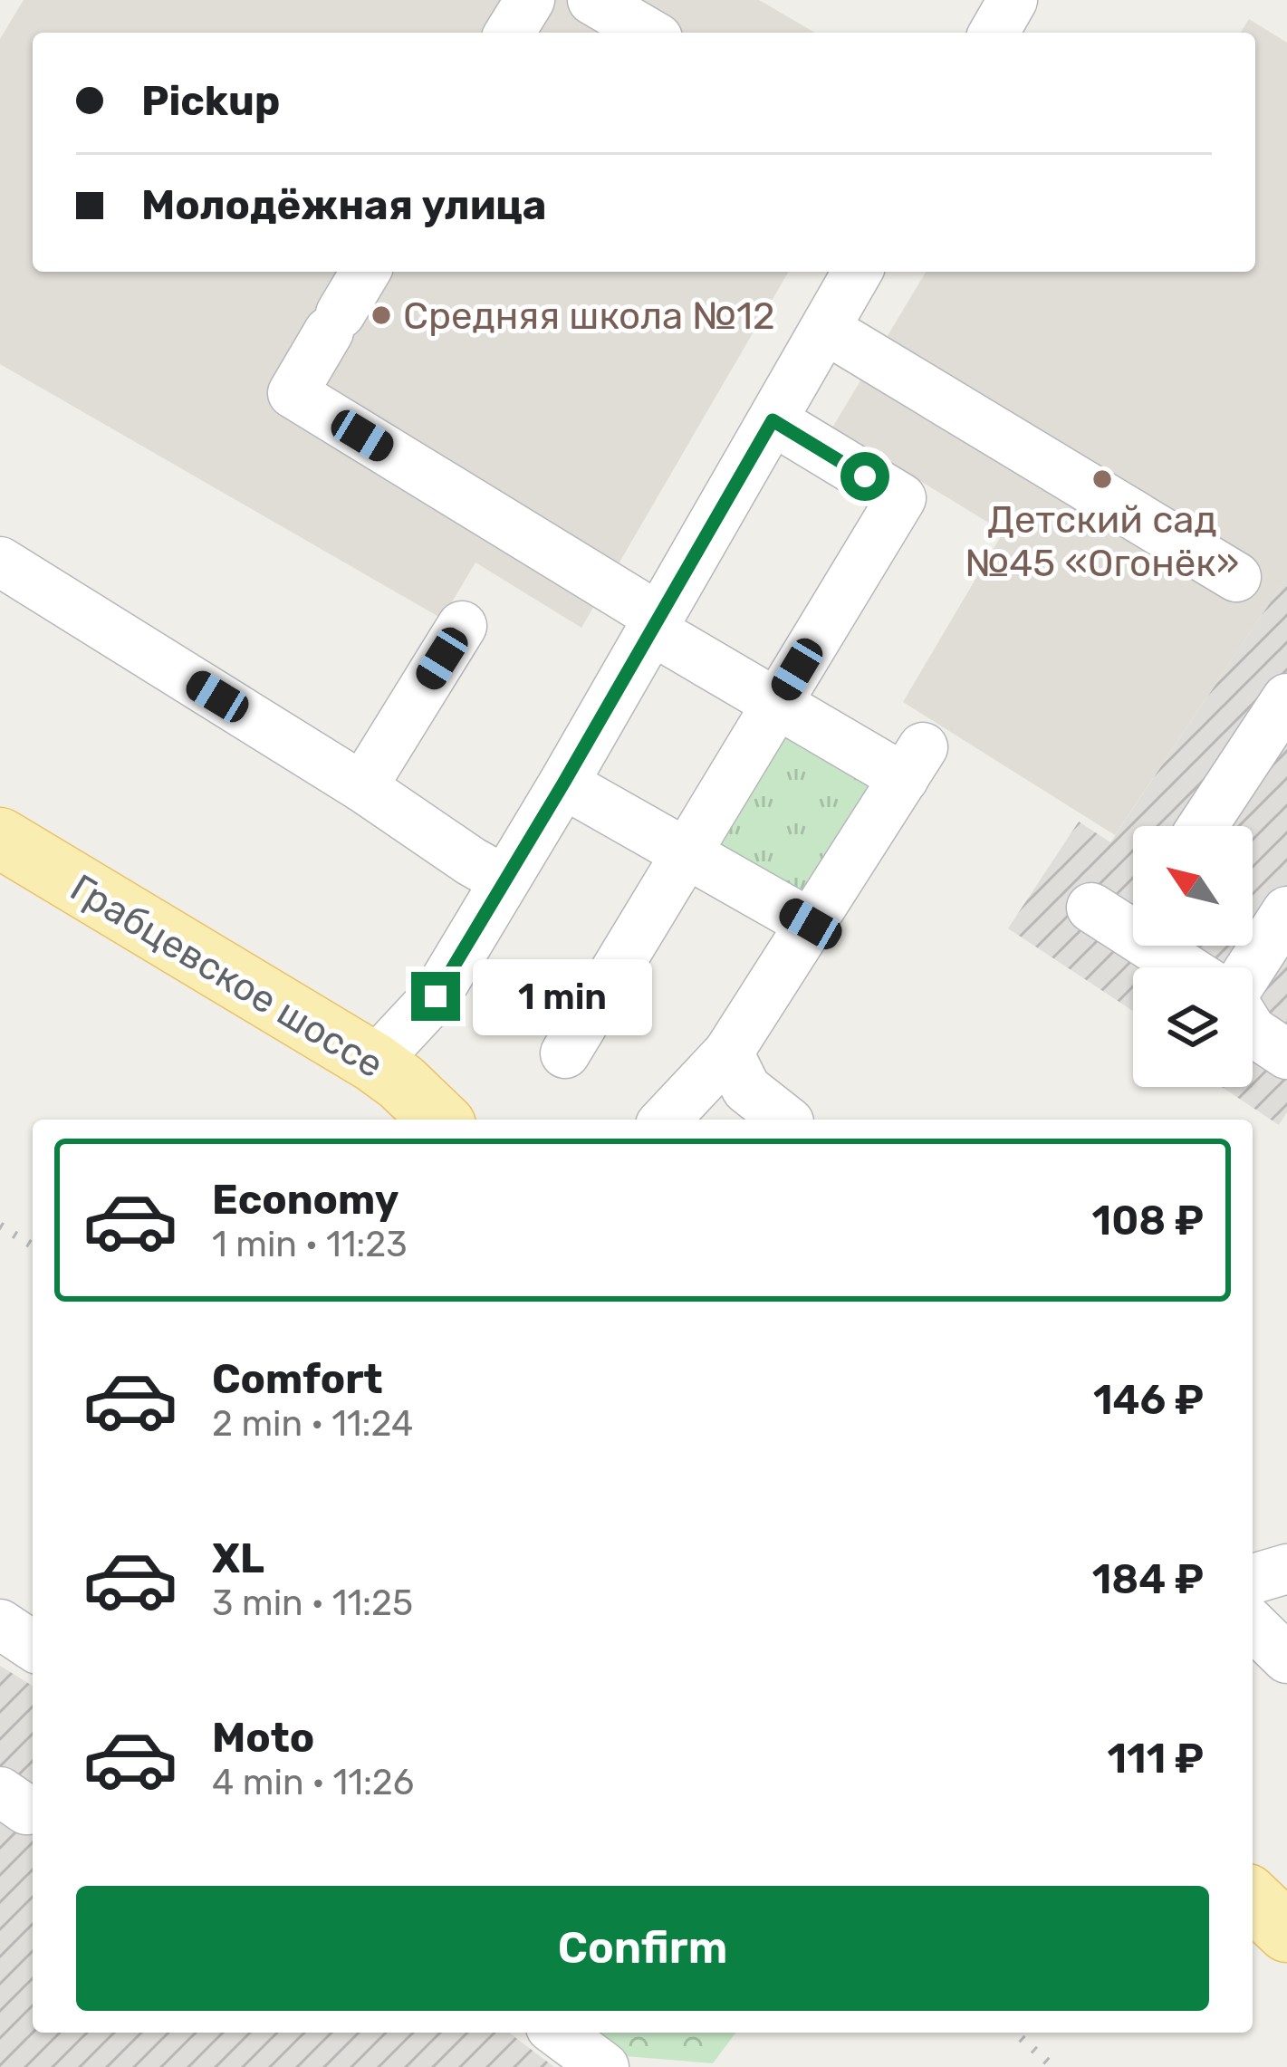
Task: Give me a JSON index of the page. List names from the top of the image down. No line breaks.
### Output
{"streets":{"main road":["Грабцевское шоссе"]},"places":["Средняя школа №12","Детский сад №45 «Огонёк»"],"north":"top left","page":{"banner":["Pickup","Молодёжная улица"],"bubble":"1 min","list":[{"name":"Economy","note":"1 min · 11:23","value":"108 ₽"},{"name":"Comfort","note":"2 min · 11:24","value":"146 ₽"},{"name":"XL","note":"3 min · 11:25","value":"184 ₽"},{"name":"Moto","note":"4 min · 11:26","value":"111 ₽"}],"buttons":"Confirm"}}
